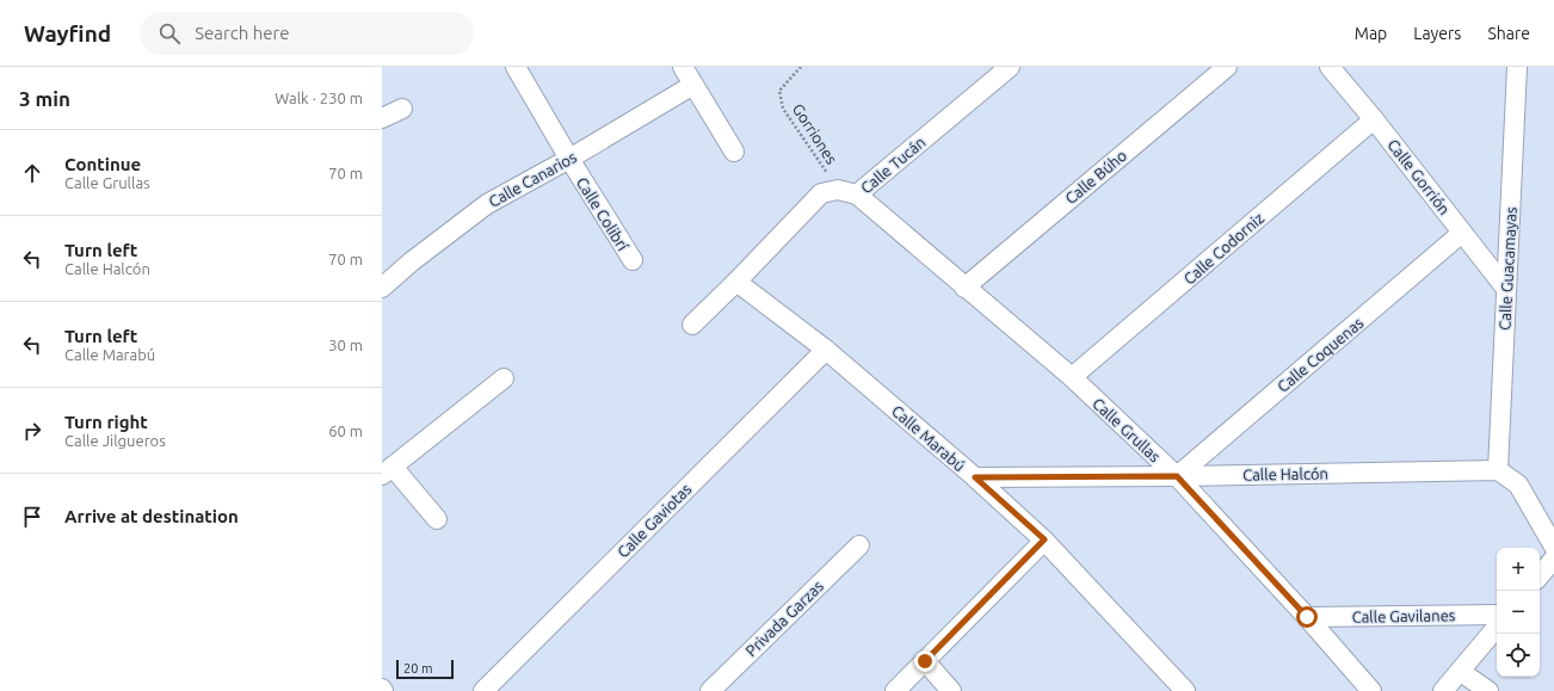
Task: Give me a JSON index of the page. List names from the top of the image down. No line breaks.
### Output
{"streets":{"street":["Calle Tucán","Calle Búho","Calle Gorrión","Calle Canarios","Calle Colibrí","Calle Codorniz","Calle Guacamayas","Calle Coquenas","Calle Grullas","Calle Marabú","Calle Halcón","Calle Gaviotas","Calle Gavilanes","Privada Garzas"],"path":["Gorriones"]},"crossings":[["Gorriones","Calle Tucán"],["Calle Tucán","Calle Grullas"],["Calle Tucán","Calle Marabú"],["Calle Búho","Calle Grullas"],["Calle Gorrión","Calle Codorniz"],["Calle Gorrión","Calle Guacamayas"],["Calle Gorrión","Calle Coquenas"],["Calle Canarios","Calle Colibrí"],["Calle Codorniz","Calle Grullas"],["Calle Guacamayas","Calle Halcón"],["Calle Coquenas","Calle Grullas"],["Calle Coquenas","Calle Halcón"],["Calle Grullas","Calle Halcón"],["Calle Grullas","Calle Gavilanes"],["Calle Marabú","Calle Halcón"],["Calle Marabú","Calle Gaviotas"]],"scale_bar":"20 m","page":{"header":"Wayfind","search":"Search here","nav":["Map","Layers","Share"],"heading":["3 min","Walk · 230 m"],"list":[["Continue","Calle Grullas","70 m"],["Turn left","Calle Halcón","70 m"],["Turn left","Calle Marabú","30 m"],["Turn right","Calle Jilgueros","60 m"],"Arrive at destination"],"map_buttons":["+","−"],"scale":"20 m"}}
